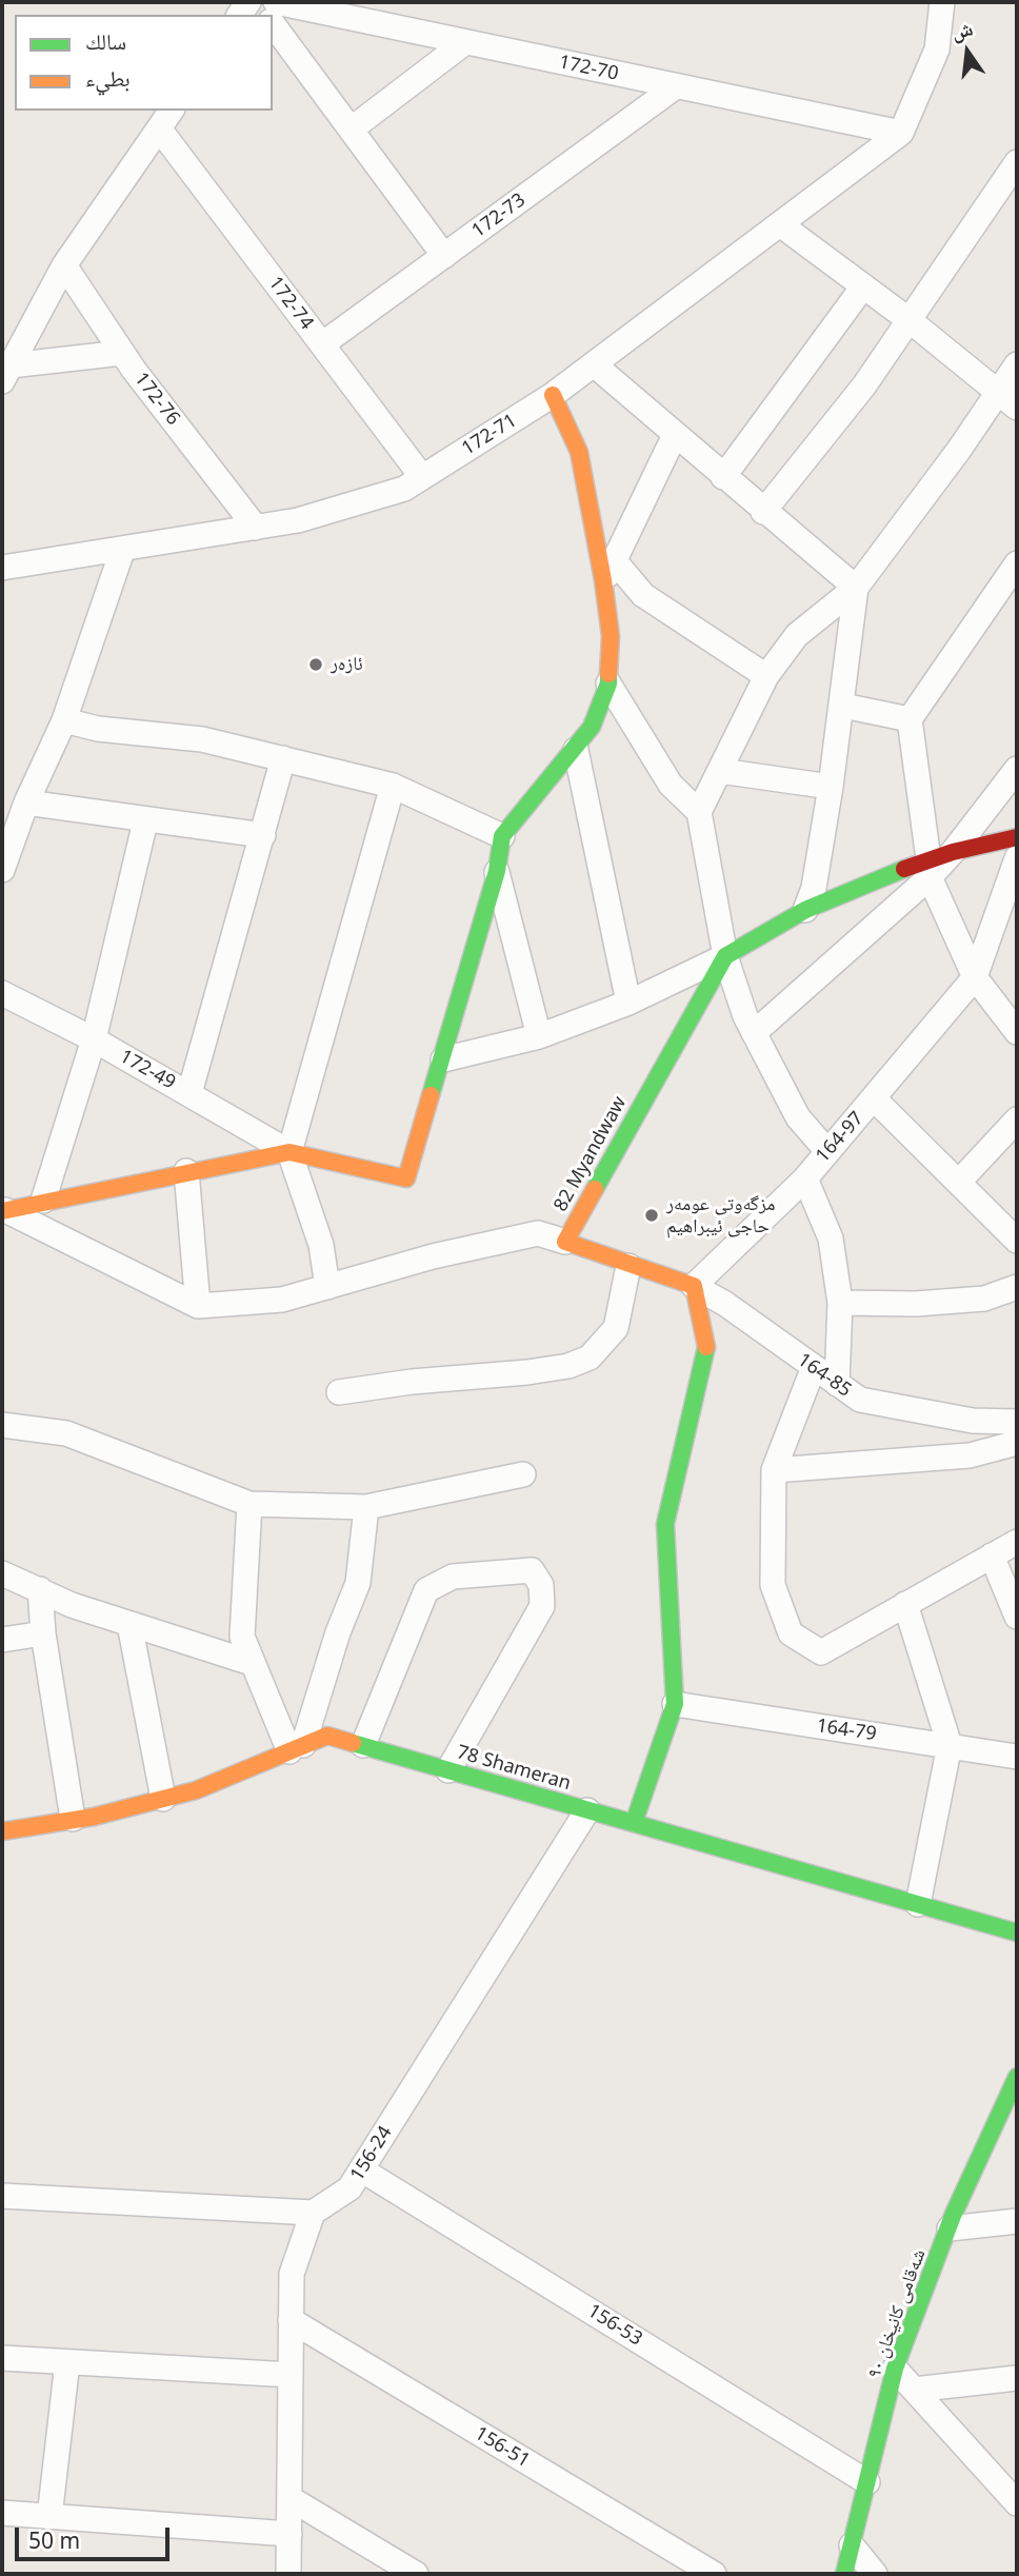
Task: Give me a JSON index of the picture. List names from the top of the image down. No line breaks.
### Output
{"streets":{"street":["172-70","172-73","172-74","172-76","172-71","172-49","164-97","82 Myandwaw","164-85","164-79","78 Shameran","156-24","شەقامی کانیخان ٩٠","156-53","156-51"]},"crossings":[["172-70","172-73"],["172-70","172-71"],["172-73","172-74"],["172-74","172-71"],["172-76","172-71"],["164-97","82 Myandwaw"],["164-97","164-85"],["82 Myandwaw","164-85"],["78 Shameran","156-24"],["156-24","156-53"],["شەقامی کانیخان ٩٠","156-53"]],"places":["ئازەر","مزگەوتی عومەر حاجی ئیبراهیم"],"legend":["سالك","بطيء"],"scale_bar":"50 m","north":"top"}
